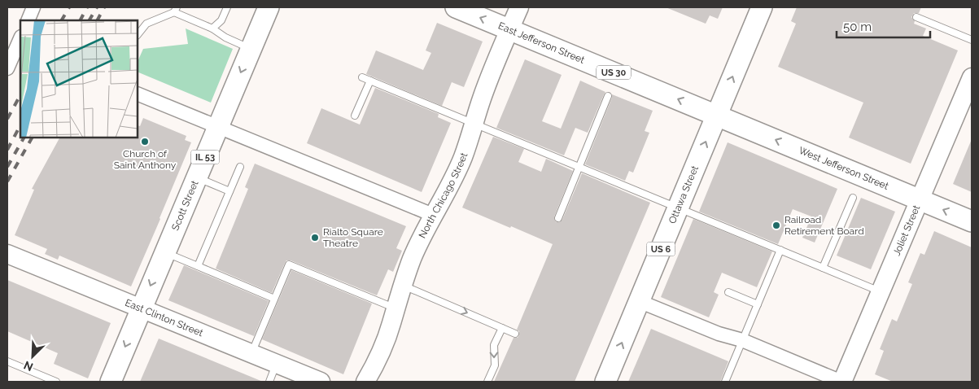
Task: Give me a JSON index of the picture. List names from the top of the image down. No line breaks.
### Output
{"streets":{"main road":["East Jefferson Street","US 30","IL 53","West Jefferson Street","Ottawa Street","Scott Street","US 6"],"street":["North Chicago Street","Joliet Street","East Clinton Street"]},"crossings":[["East Jefferson Street","West Jefferson Street"],["East Jefferson Street","North Chicago Street"],["East Jefferson Street","Ottawa Street"],["West Jefferson Street","Ottawa Street"],["West Jefferson Street","Joliet Street"],["Scott Street","East Clinton Street"]],"one_way":["East Jefferson Street","West Jefferson Street","Ottawa Street","Scott Street"],"places":["Church of Saint Anthony","Railroad Retirement Board","Rialto Square Theatre"],"scale_bar":"50 m","north":"bottom left"}
